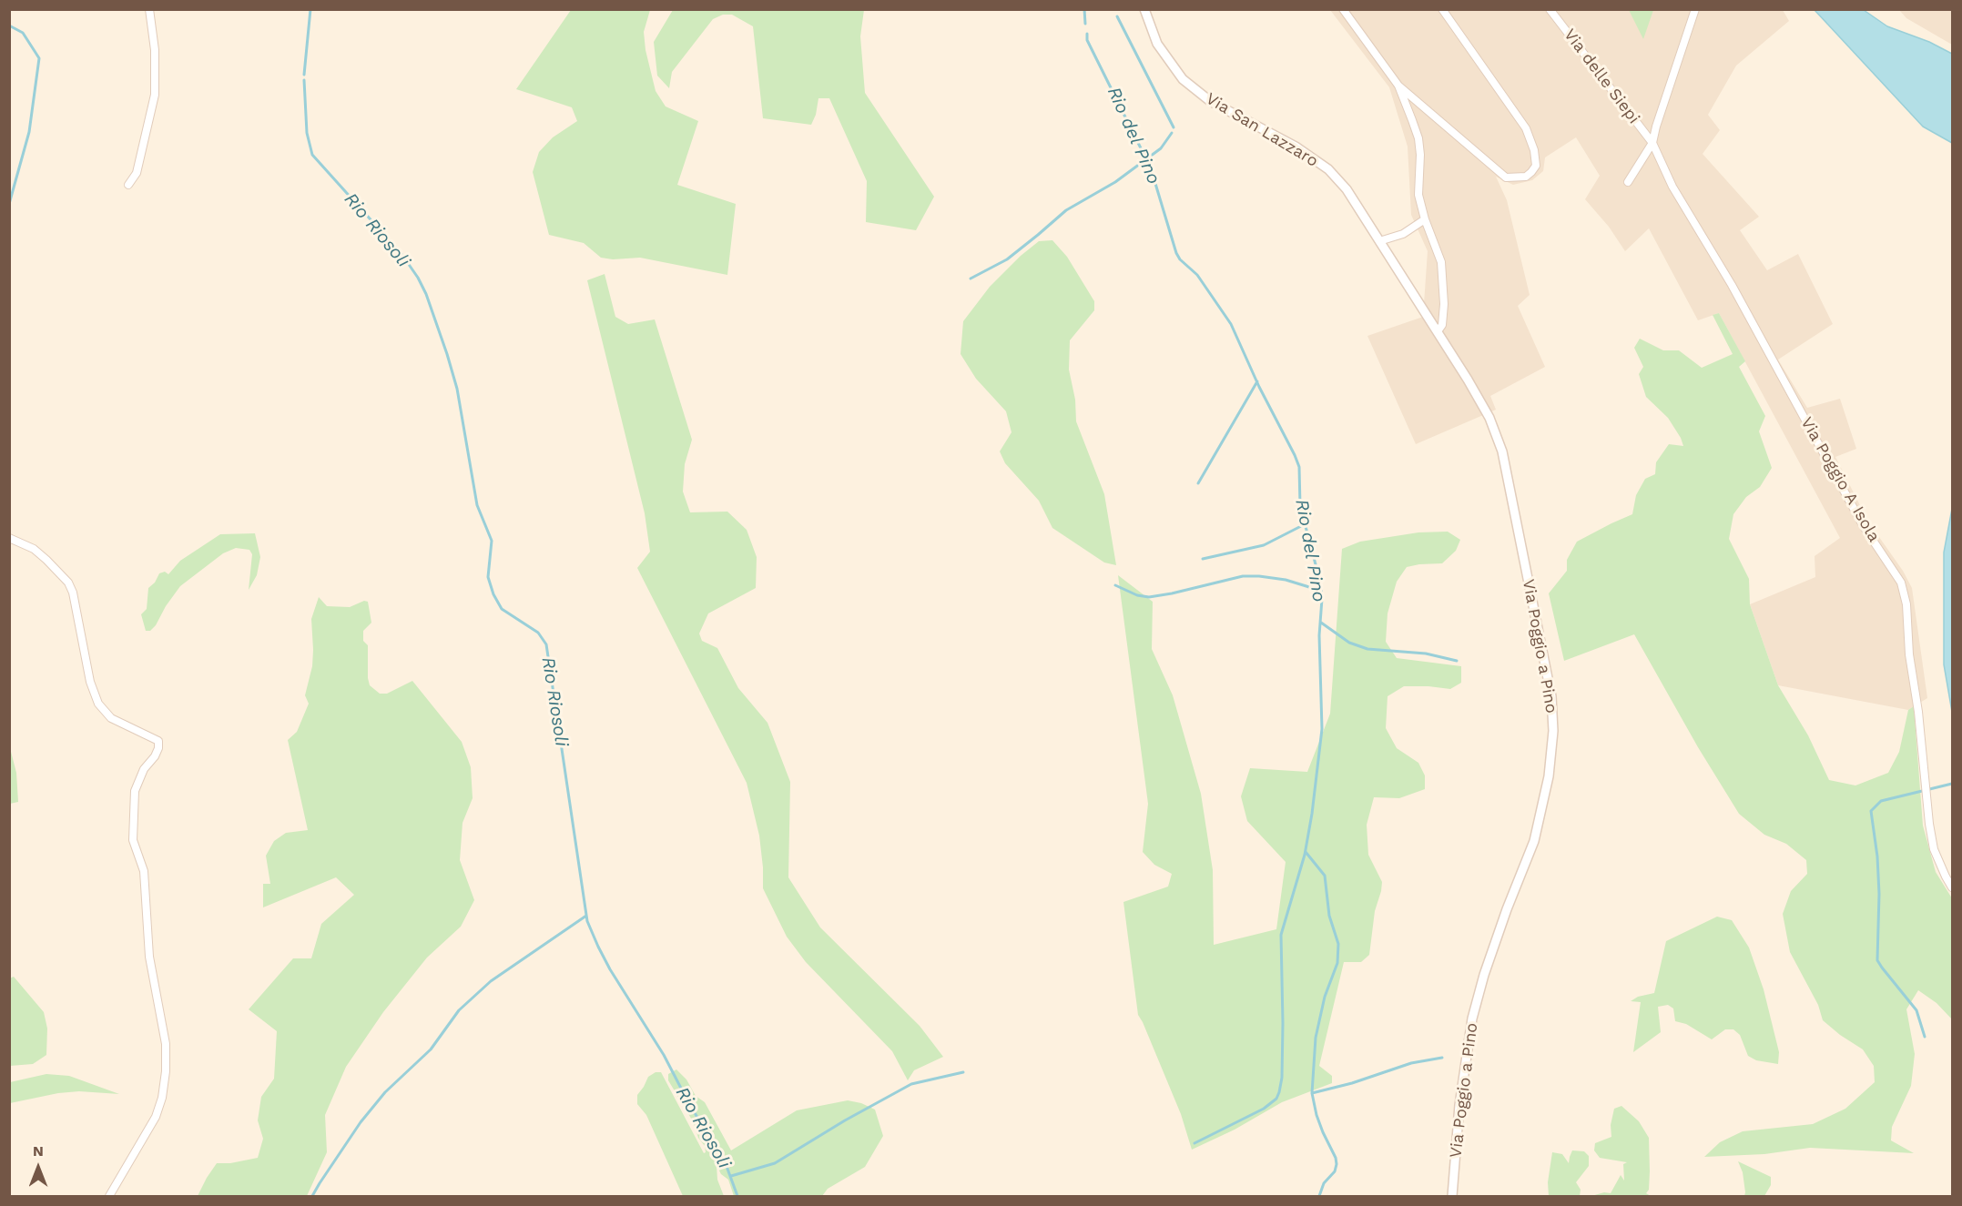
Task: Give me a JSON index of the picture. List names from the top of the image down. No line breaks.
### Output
{"streets":{"street":["Via delle Siepi","Via San Lazzaro","Via Poggio A Isola","Via Poggio a Pino"]},"crossings":[["Via delle Siepi","Via Poggio A Isola"],["Via San Lazzaro","Via Poggio a Pino"]],"water":["Rio del Pino","Rio Riosoli"],"north":"top"}
